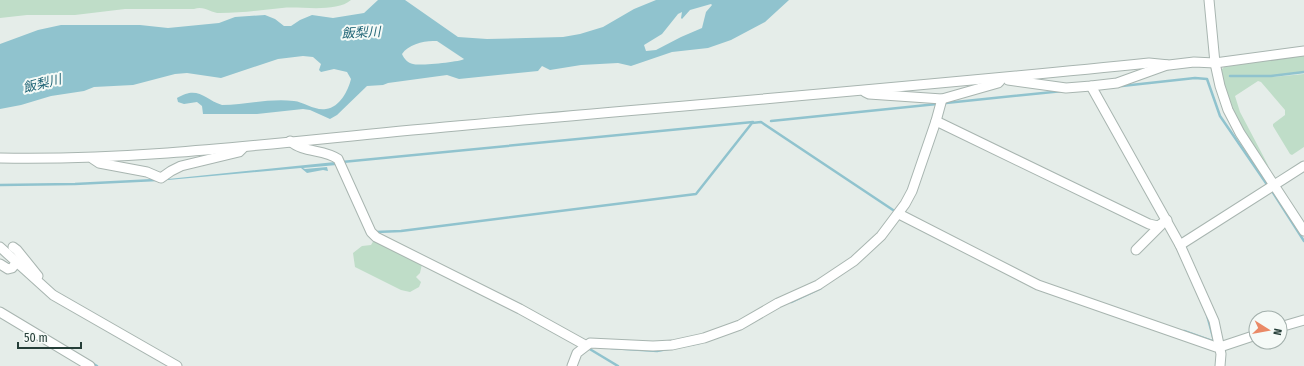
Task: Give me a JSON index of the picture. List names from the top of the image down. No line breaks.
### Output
{"water":["飯梨川"],"scale_bar":"50 m","north":"right"}
